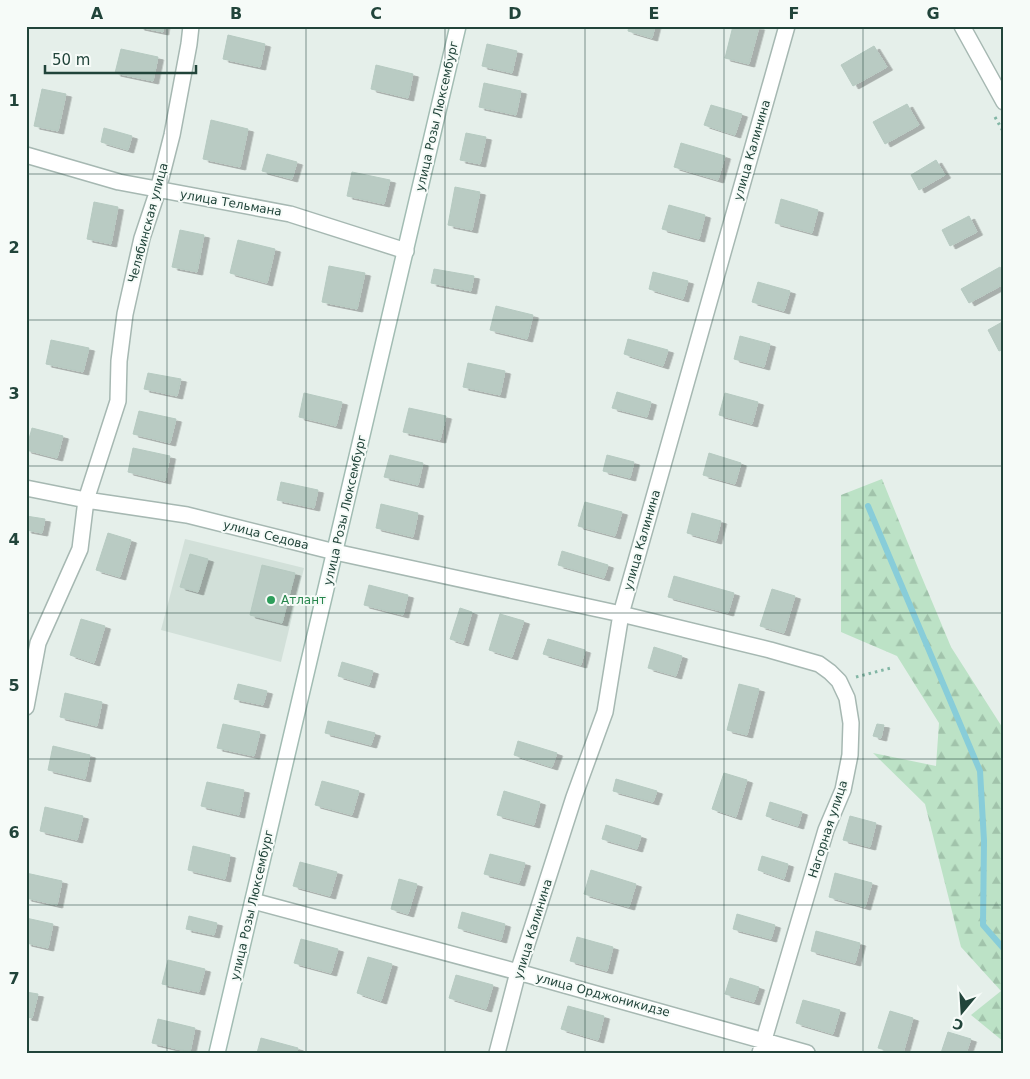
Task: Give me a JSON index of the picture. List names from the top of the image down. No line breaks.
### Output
{"streets":{"street":["улица Розы Люксембург","улица Калинина","улица Тельмана","Челябинская улица","улица Седова","Нагорная улица","улица Орджоникидзе"]},"crossings":[["улица Розы Люксембург","улица Тельмана"],["улица Розы Люксембург","улица Седова"],["улица Розы Люксембург","улица Орджоникидзе"],["улица Калинина","улица Седова"],["улица Калинина","Нагорная улица"],["улица Калинина","улица Орджоникидзе"],["улица Тельмана","Челябинская улица"],["Челябинская улица","улица Седова"],["улица Седова","Нагорная улица"],["Нагорная улица","улица Орджоникидзе"]],"places":["Атлант"],"scale_bar":"50 m","north":"bottom","grid":{"columns":["A","B","C","D","E","F","G"],"rows":["1","2","3","4","5","6","7"]}}
